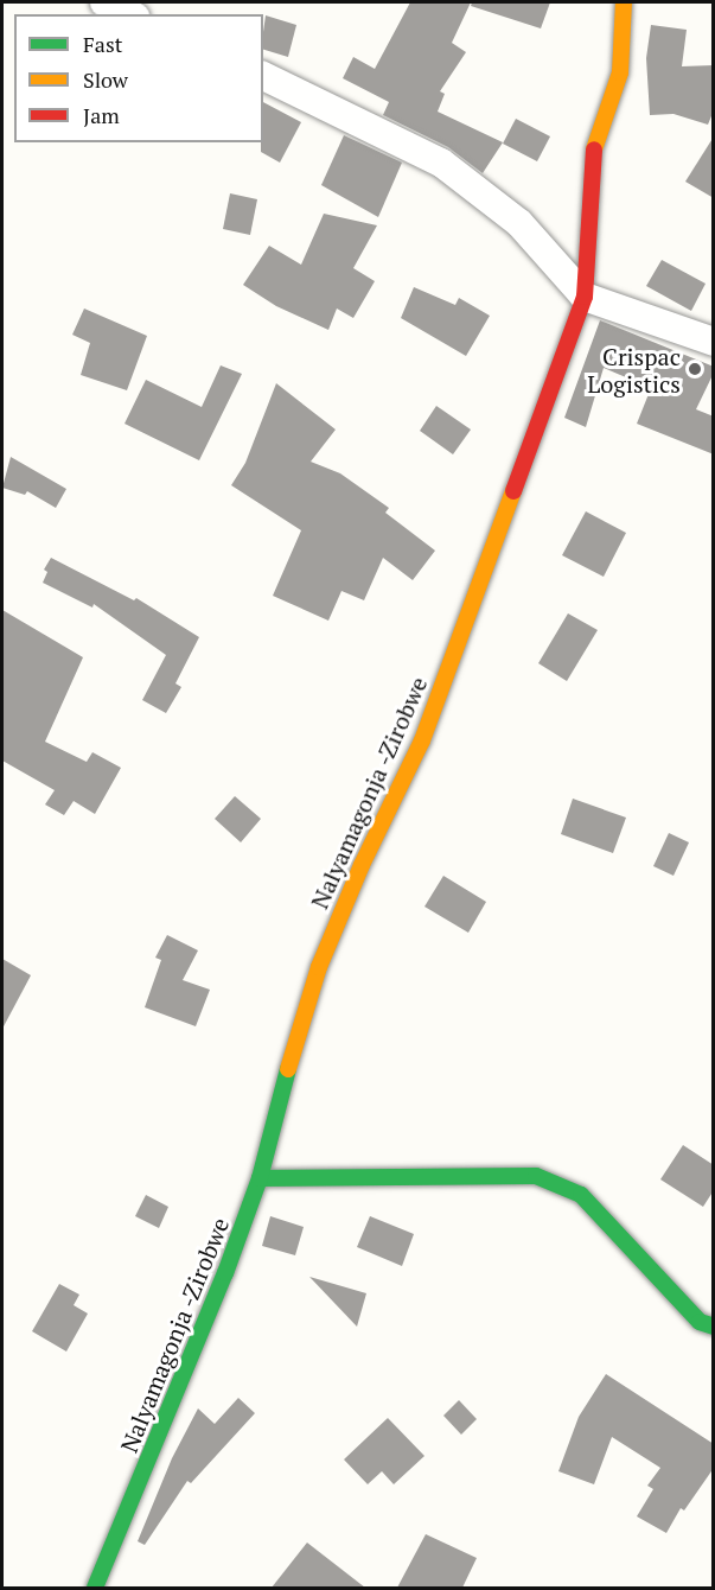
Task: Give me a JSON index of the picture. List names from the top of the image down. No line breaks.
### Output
{"streets":{"street":["Nalyamagonja -Zirobwe"]},"places":["Crispac Logistics"],"legend":["Fast","Slow","Jam"]}
